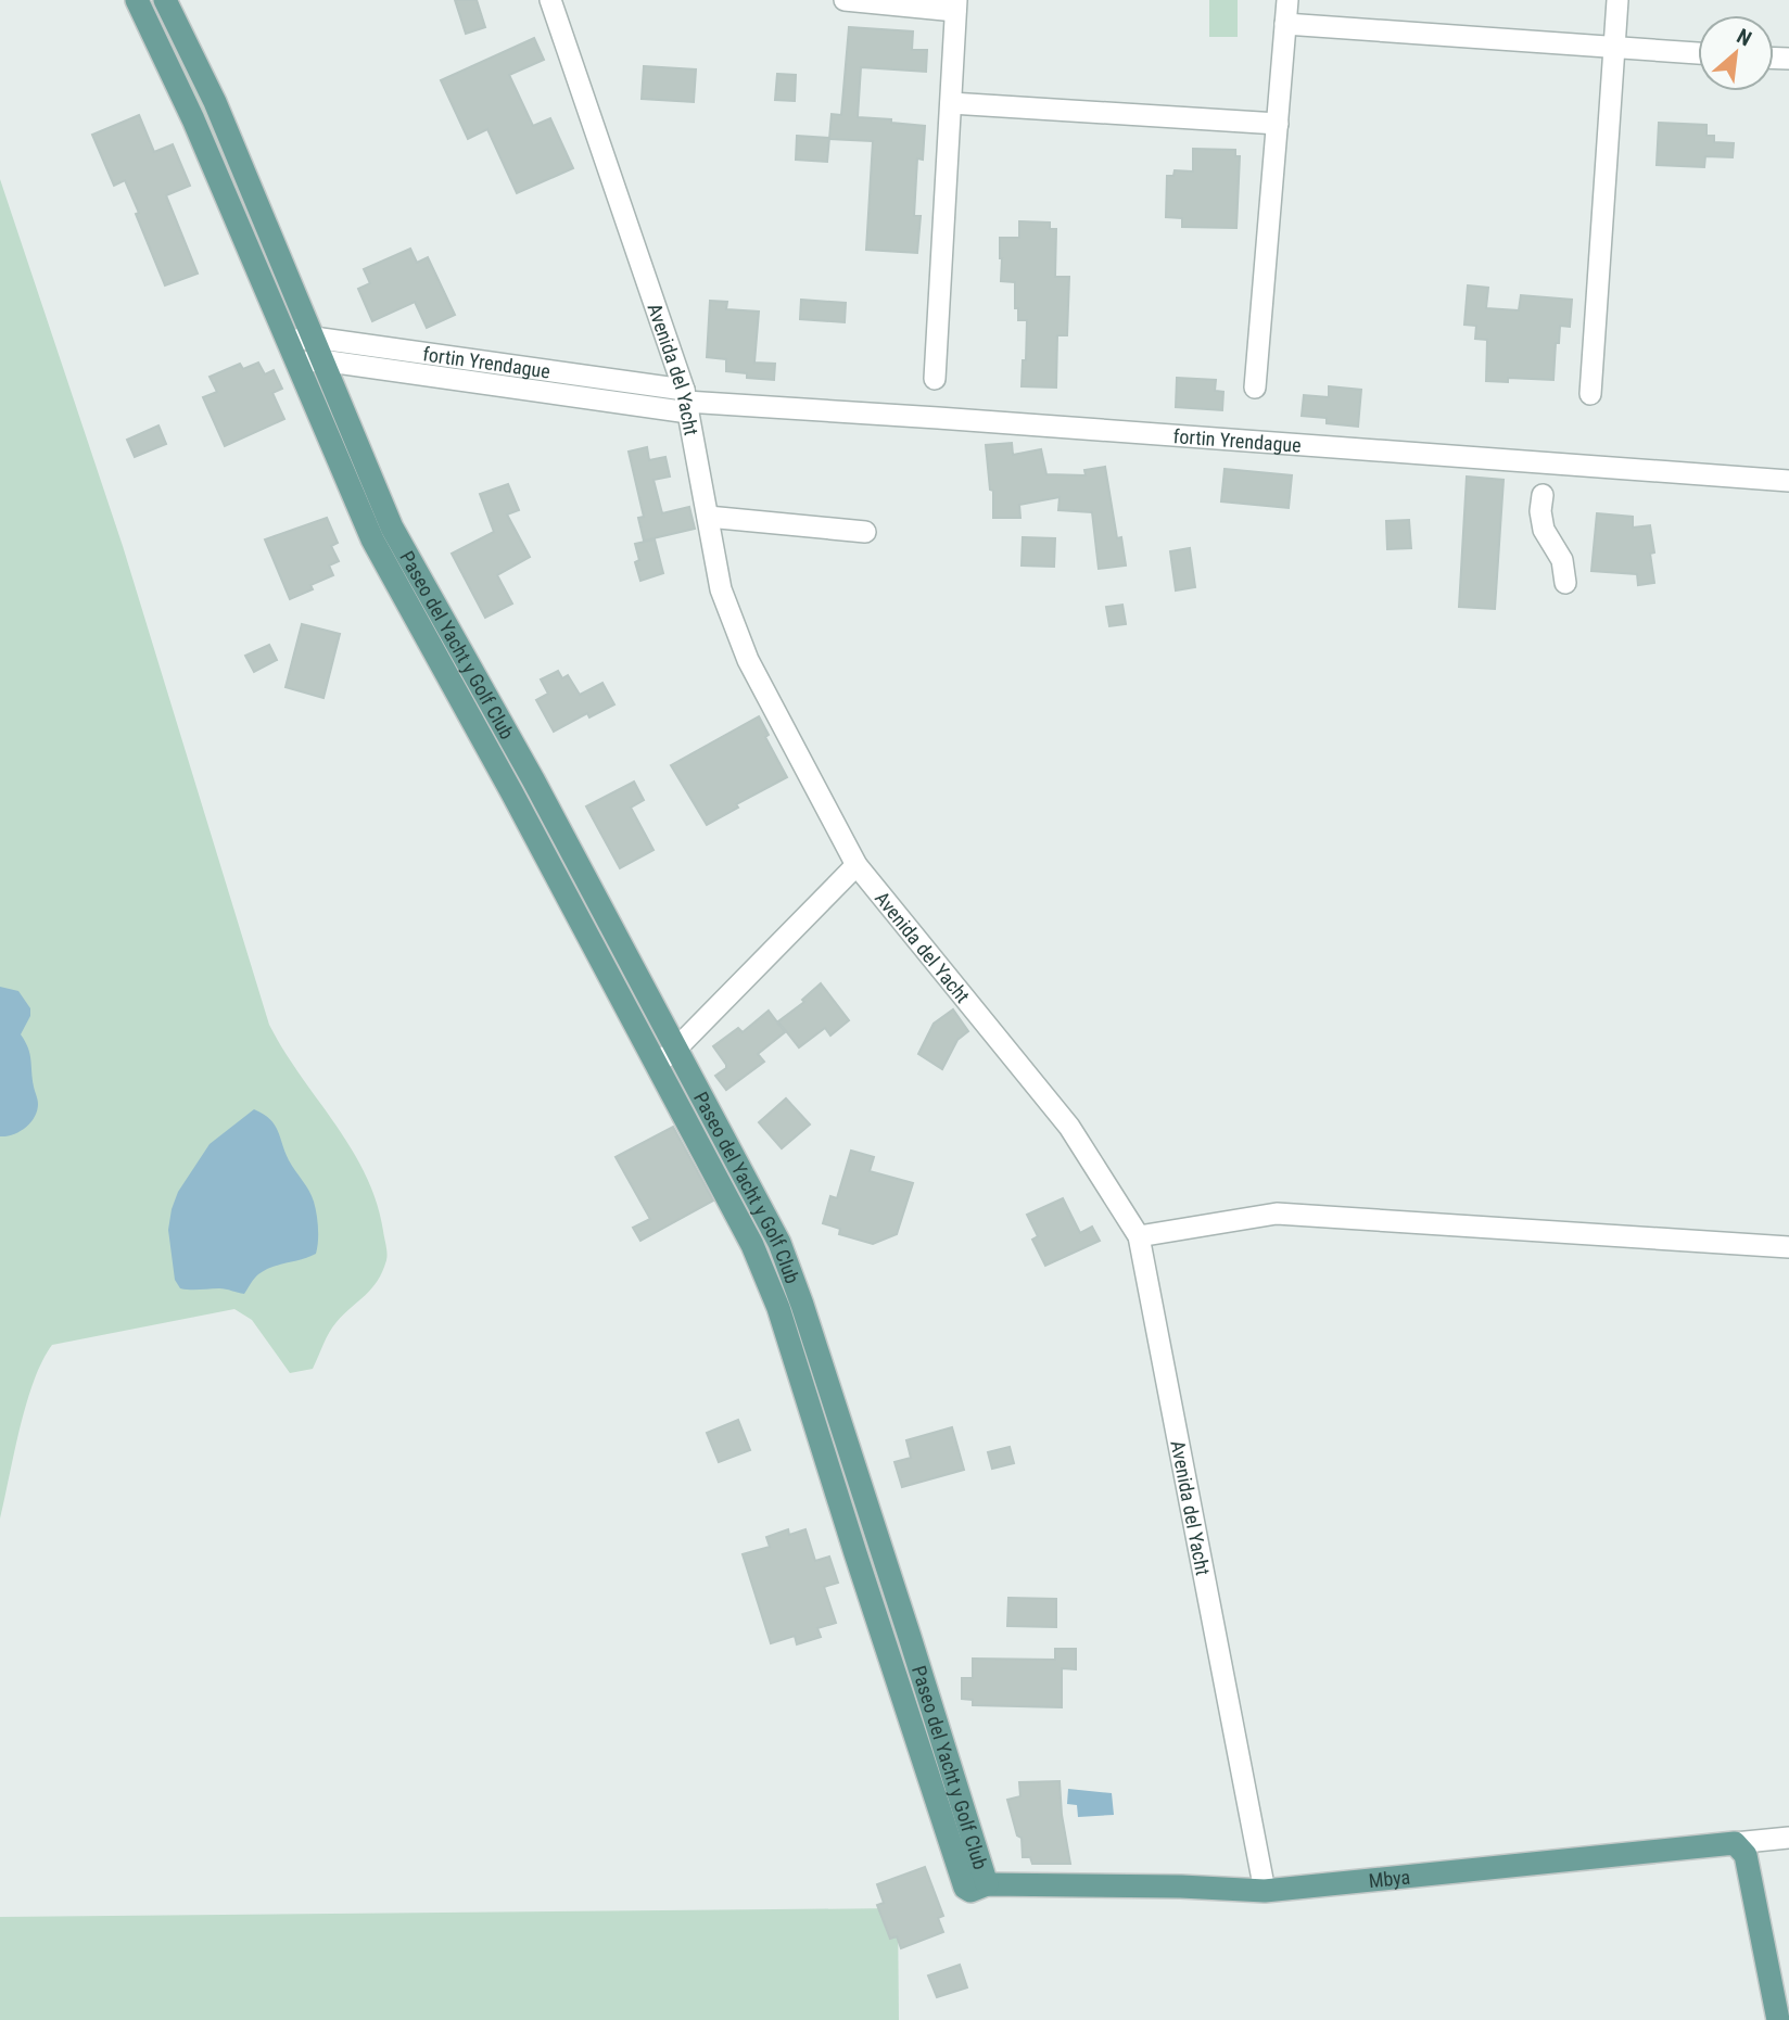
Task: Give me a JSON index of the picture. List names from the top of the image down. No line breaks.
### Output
{"streets":{"main road":["Paseo del Yacht y Golf Club","Mbya"],"street":["fortin Yrendague","Avenida del Yacht"]},"crossings":[["fortin Yrendague","Avenida del Yacht"],["fortin Yrendague","Paseo del Yacht y Golf Club"],["Avenida del Yacht","Mbya"],["Paseo del Yacht y Golf Club","Mbya"]],"north":"top right"}
